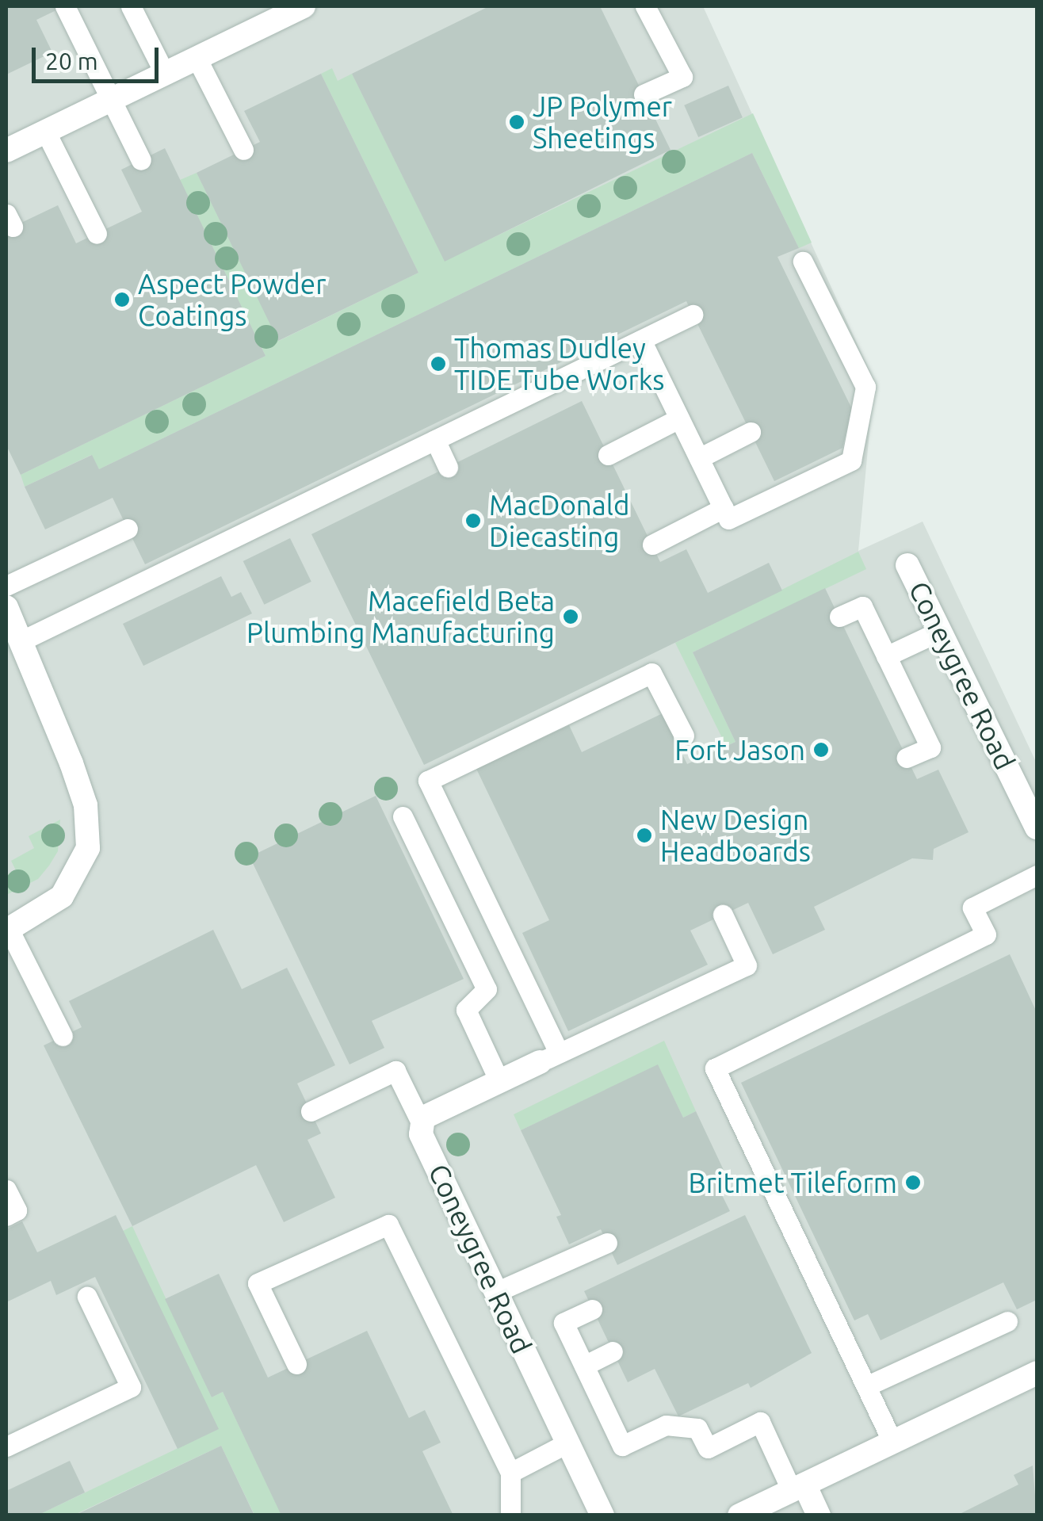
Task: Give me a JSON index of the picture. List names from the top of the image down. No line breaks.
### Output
{"streets":{"street":["Coneygree Road"]},"places":["JP Polymer Sheetings","Aspect Powder Coatings","Thomas Dudley TIDE Tube Works","MacDonald Diecasting","Macefield Beta Plumbing Manufacturing","Fort Jason","New Design Headboards","Britmet Tileform"],"scale_bar":"20 m"}
